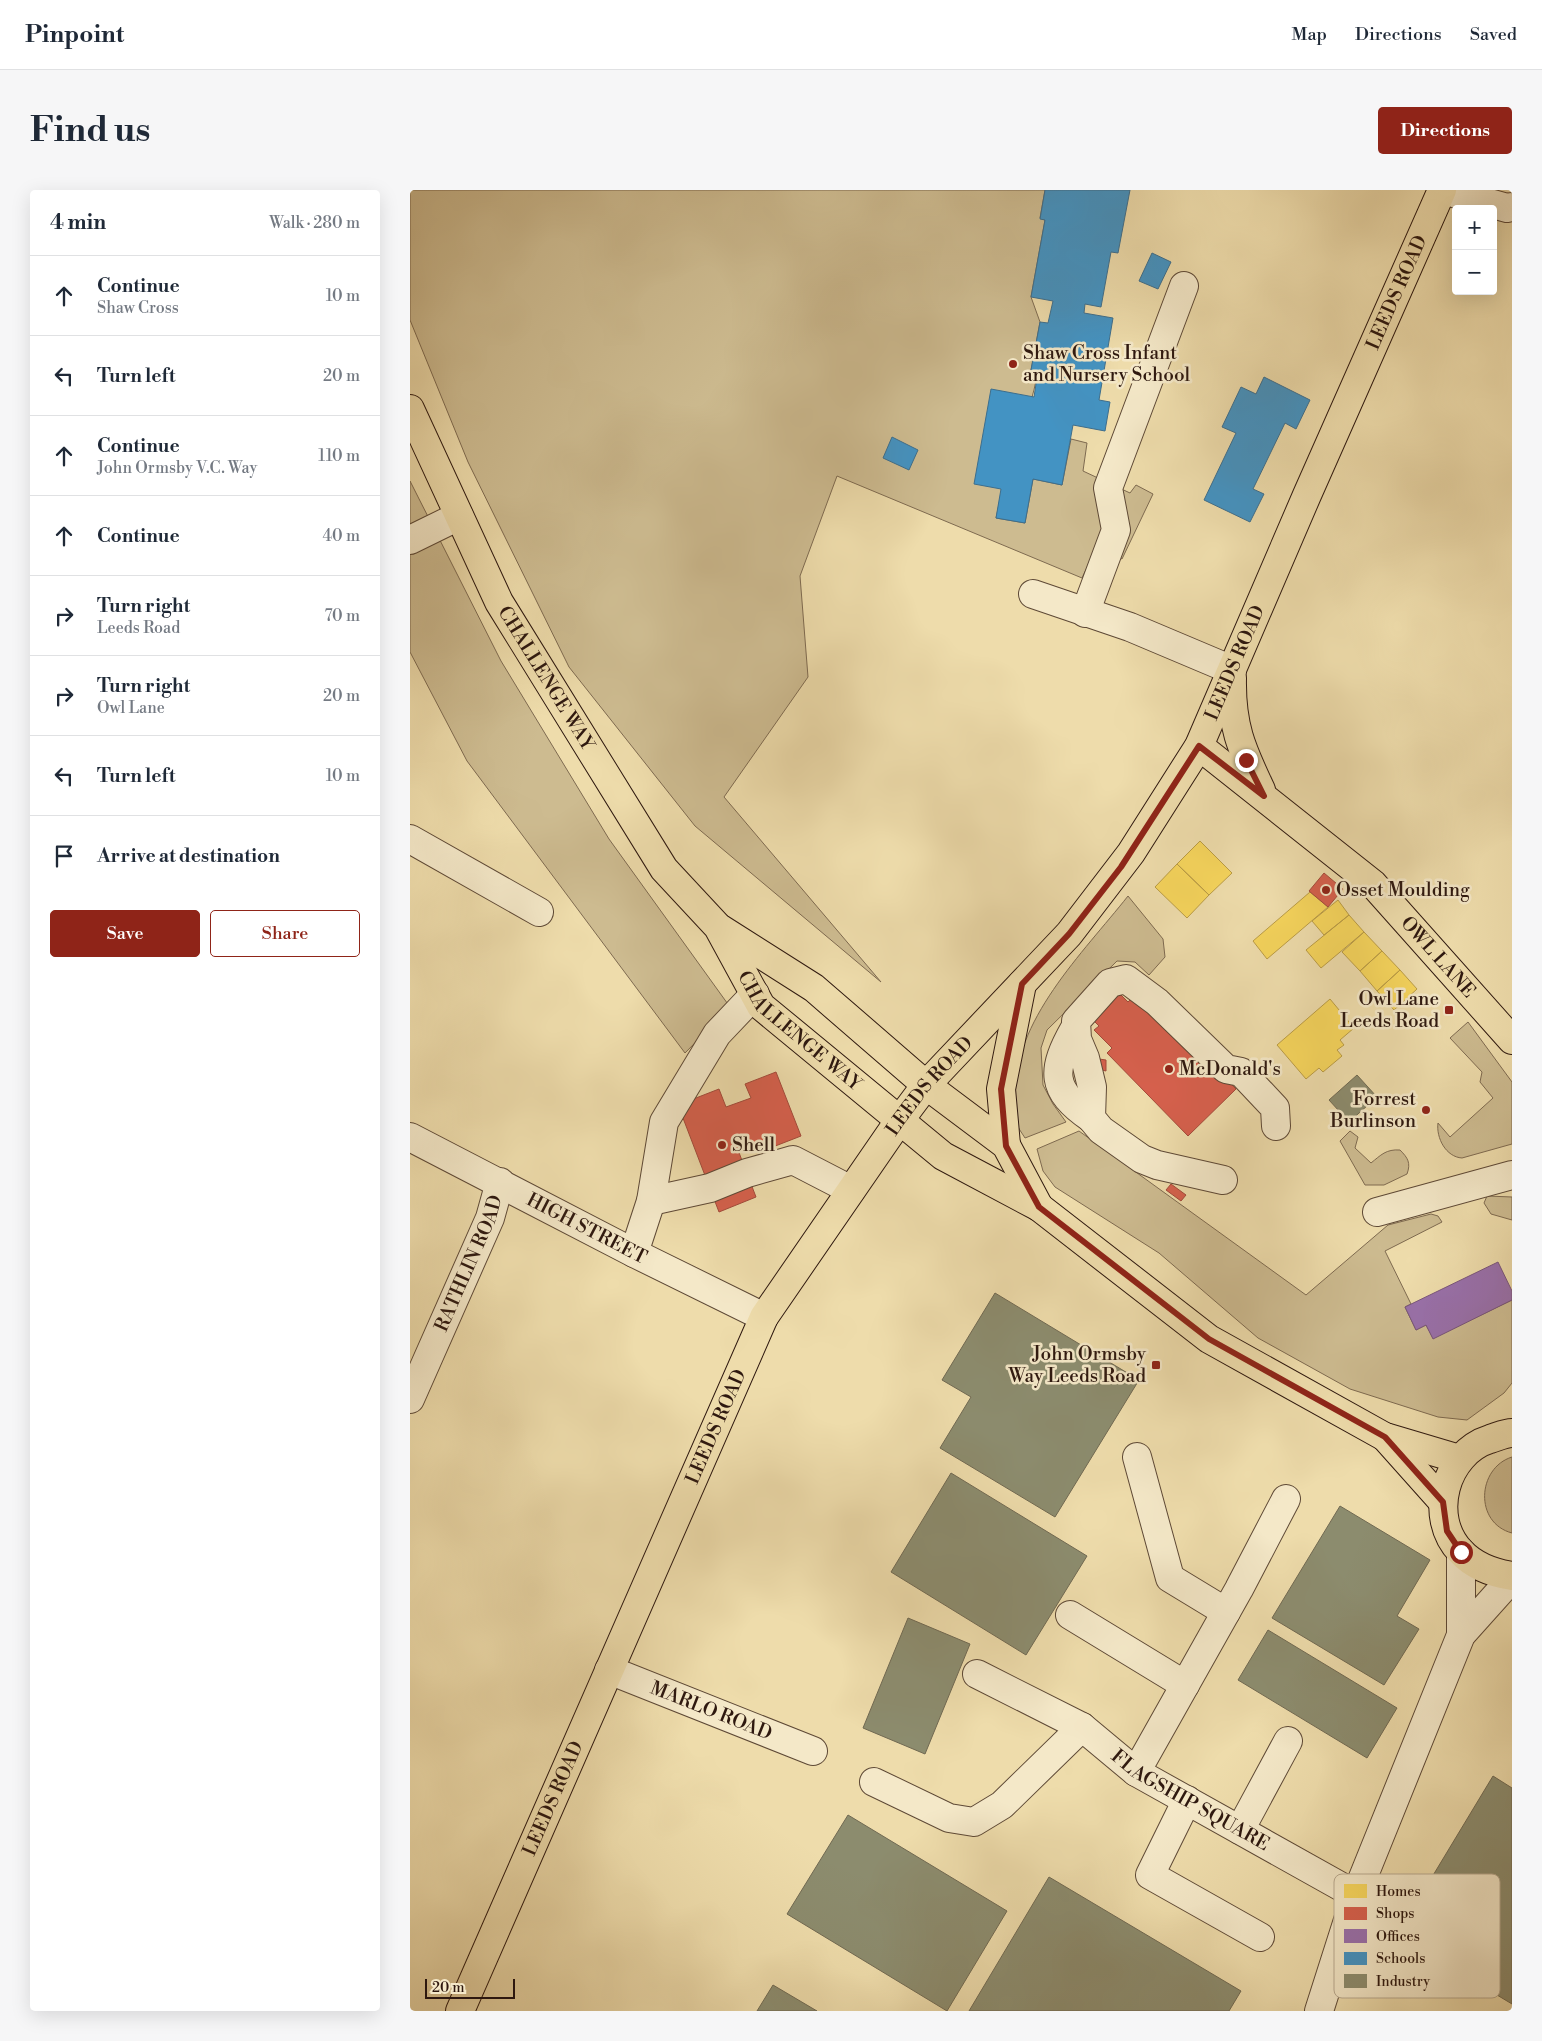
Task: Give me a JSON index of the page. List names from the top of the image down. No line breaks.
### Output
{"streets":{"main road":["LEEDS ROAD","CHALLENGE WAY","OWL LANE"],"street":["HIGH STREET","RATHLIN ROAD","MARLO ROAD","FLAGSHIP SQUARE"]},"crossings":[["LEEDS ROAD","CHALLENGE WAY"],["LEEDS ROAD","OWL LANE"],["LEEDS ROAD","HIGH STREET"],["LEEDS ROAD","MARLO ROAD"],["HIGH STREET","RATHLIN ROAD"]],"places":{"other":["Shaw Cross Infant and Nursery School","Osset Moulding","McDonald's","Forrest Burlinson","Shell"],"transit":["Owl Lane Leeds Road","John Ormsby Way Leeds Road"]},"legend":["Homes","Shops","Offices","Schools","Industry"],"scale_bar":"20 m","page":{"header":"Pinpoint","nav":["Map","Directions","Saved"],"buttons":["Directions",["Save","Share"]],"title":"Find us","heading":["4 min","Walk · 280 m"],"map_buttons":["+","−"],"list":[["Continue","Shaw Cross","10 m"],["Turn left","20 m"],["Continue","John Ormsby V.C. Way","110 m"],["Continue","40 m"],["Turn right","Leeds Road","70 m"],["Turn right","Owl Lane","20 m"],["Turn left","10 m"],"Arrive at destination"],"scale":"20 m"}}
